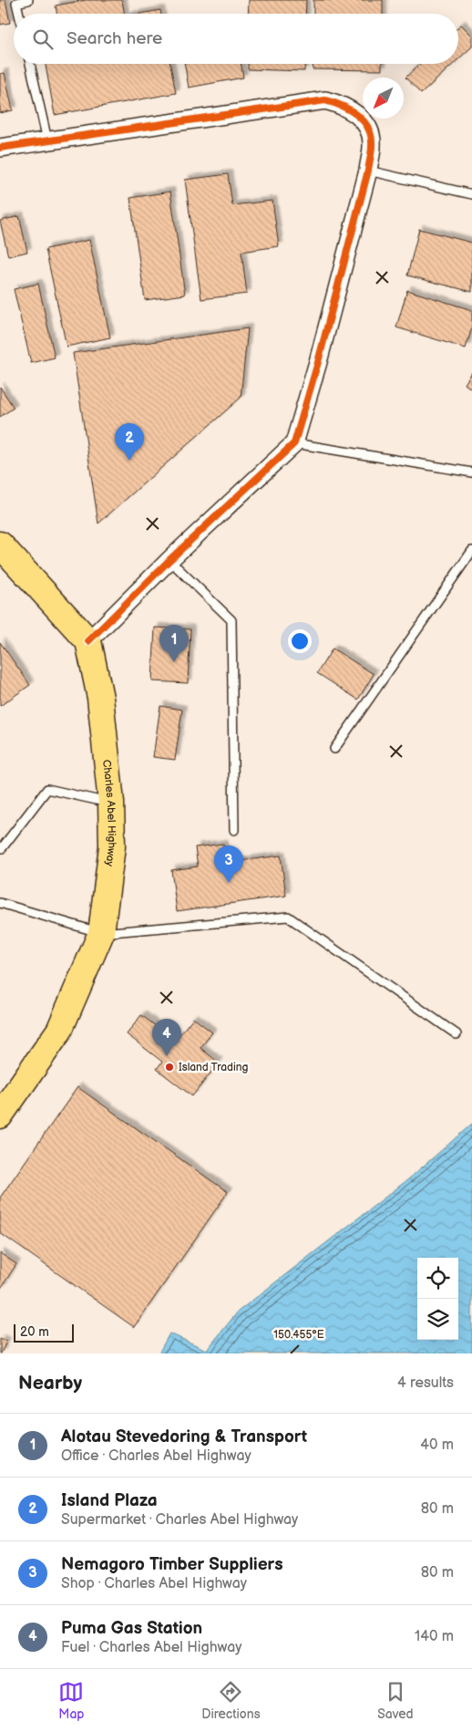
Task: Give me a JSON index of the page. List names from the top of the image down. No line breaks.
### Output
{"streets":{"main road":["Charles Abel Highway"]},"places":["Island Trading"],"scale_bar":"20 m","north":"bottom left","page":{"search":"Search here","pins":["2","1","3","4"],"scale":"20 m","heading":["Nearby","4 results"],"list":[{"mark":"1","name":"Alotau Stevedoring & Transport","note":"Office · Charles Abel Highway","value":"40 m"},{"mark":"2","name":"Island Plaza","note":"Supermarket · Charles Abel Highway","value":"80 m"},{"mark":"3","name":"Nemagoro Timber Suppliers","note":"Shop · Charles Abel Highway","value":"80 m"},{"mark":"4","name":"Puma Gas Station","note":"Fuel · Charles Abel Highway","value":"140 m"}],"nav":["Map","Directions","Saved"]},"coordinates":["150.455°E"]}
